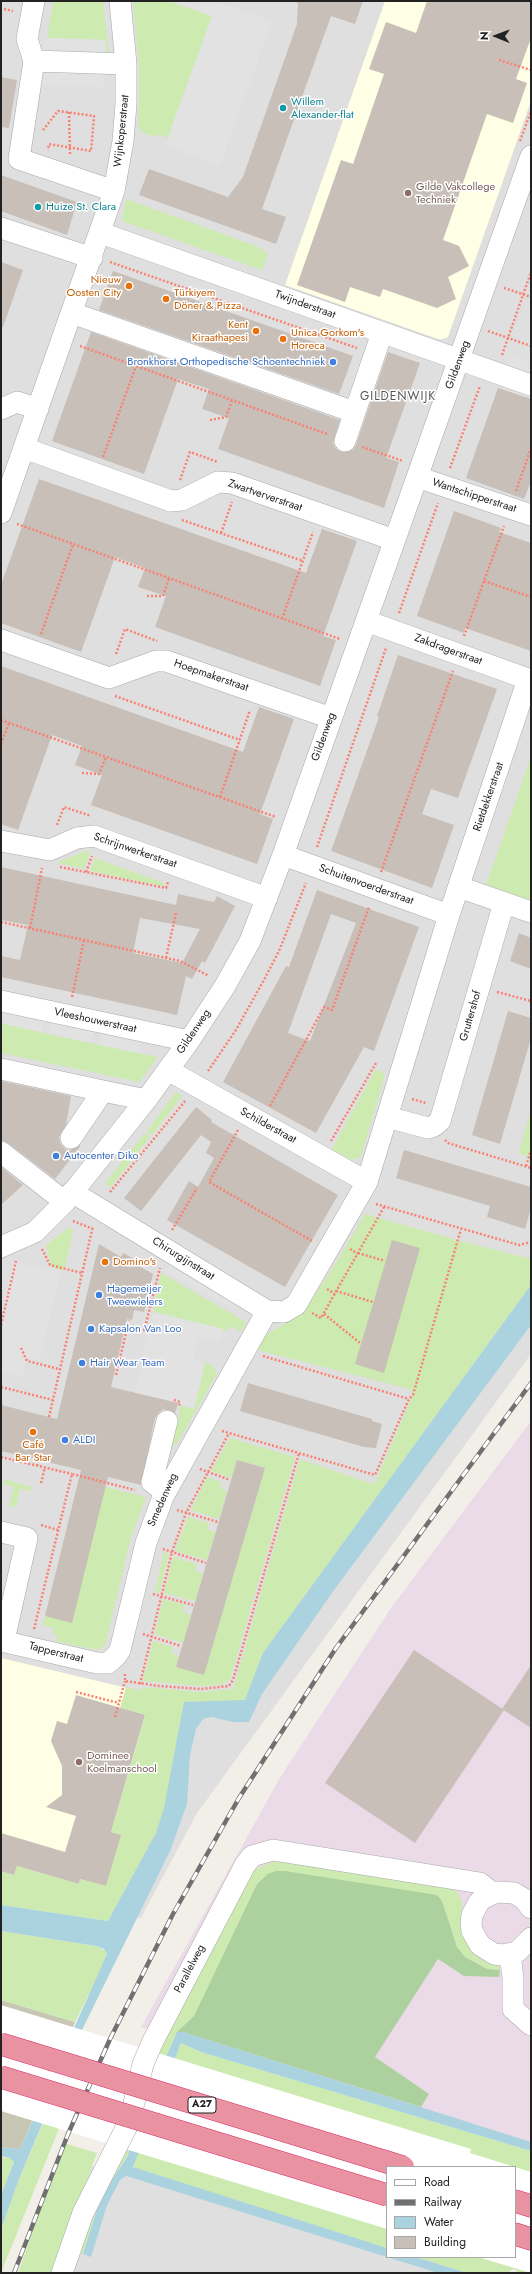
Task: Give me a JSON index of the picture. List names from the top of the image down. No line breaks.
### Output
{"streets":{"highway":["A27"],"street":["Wijnkoperstraat","Twijnderstraat","Gildenweg","Zwartververstraat","Wantschipperstraat","Zakdragerstraat","Hoepmakerstraat","Rietdekkerstraat","Schrijnwerkerstraat","Schuitenvoerderstraat","Gruttershof","Vleeshouwerstraat","Schilderstraat","Chirurgijnstraat","Smedenweg","Tapperstraat","Parallelweg"]},"crossings":[["Wijnkoperstraat","Twijnderstraat"],["Wijnkoperstraat","Zwartververstraat"],["Twijnderstraat","Gildenweg"],["Gildenweg","Zwartververstraat"],["Gildenweg","Wantschipperstraat"],["Gildenweg","Zakdragerstraat"],["Gildenweg","Hoepmakerstraat"],["Gildenweg","Schrijnwerkerstraat"],["Gildenweg","Schuitenvoerderstraat"],["Gildenweg","Vleeshouwerstraat"],["Gildenweg","Schilderstraat"],["Gildenweg","Chirurgijnstraat"],["Zakdragerstraat","Rietdekkerstraat"],["Rietdekkerstraat","Schuitenvoerderstraat"],["Chirurgijnstraat","Smedenweg"],["Smedenweg","Tapperstraat"]],"districts":["GILDENWIJK"],"places":["Willem Alexander-flat","Gilde Vakcollege Techniek","Huize St. Clara","Nieuw Oosten City","Türkiyem Döner & Pizza","Kent Kiraathapesi","Unica Gorkom's Horeca","Bronkhorst Orthopedische Schoentechniek","Autocenter Diko","Domino's","Hagemeijer Tweewielers","Kapsalon Van Loo","Hair Wear Team","Café Bar Star","ALDI","Dominee Koelmanschool"],"legend":["Road","Railway","Water","Building"],"north":"left"}
